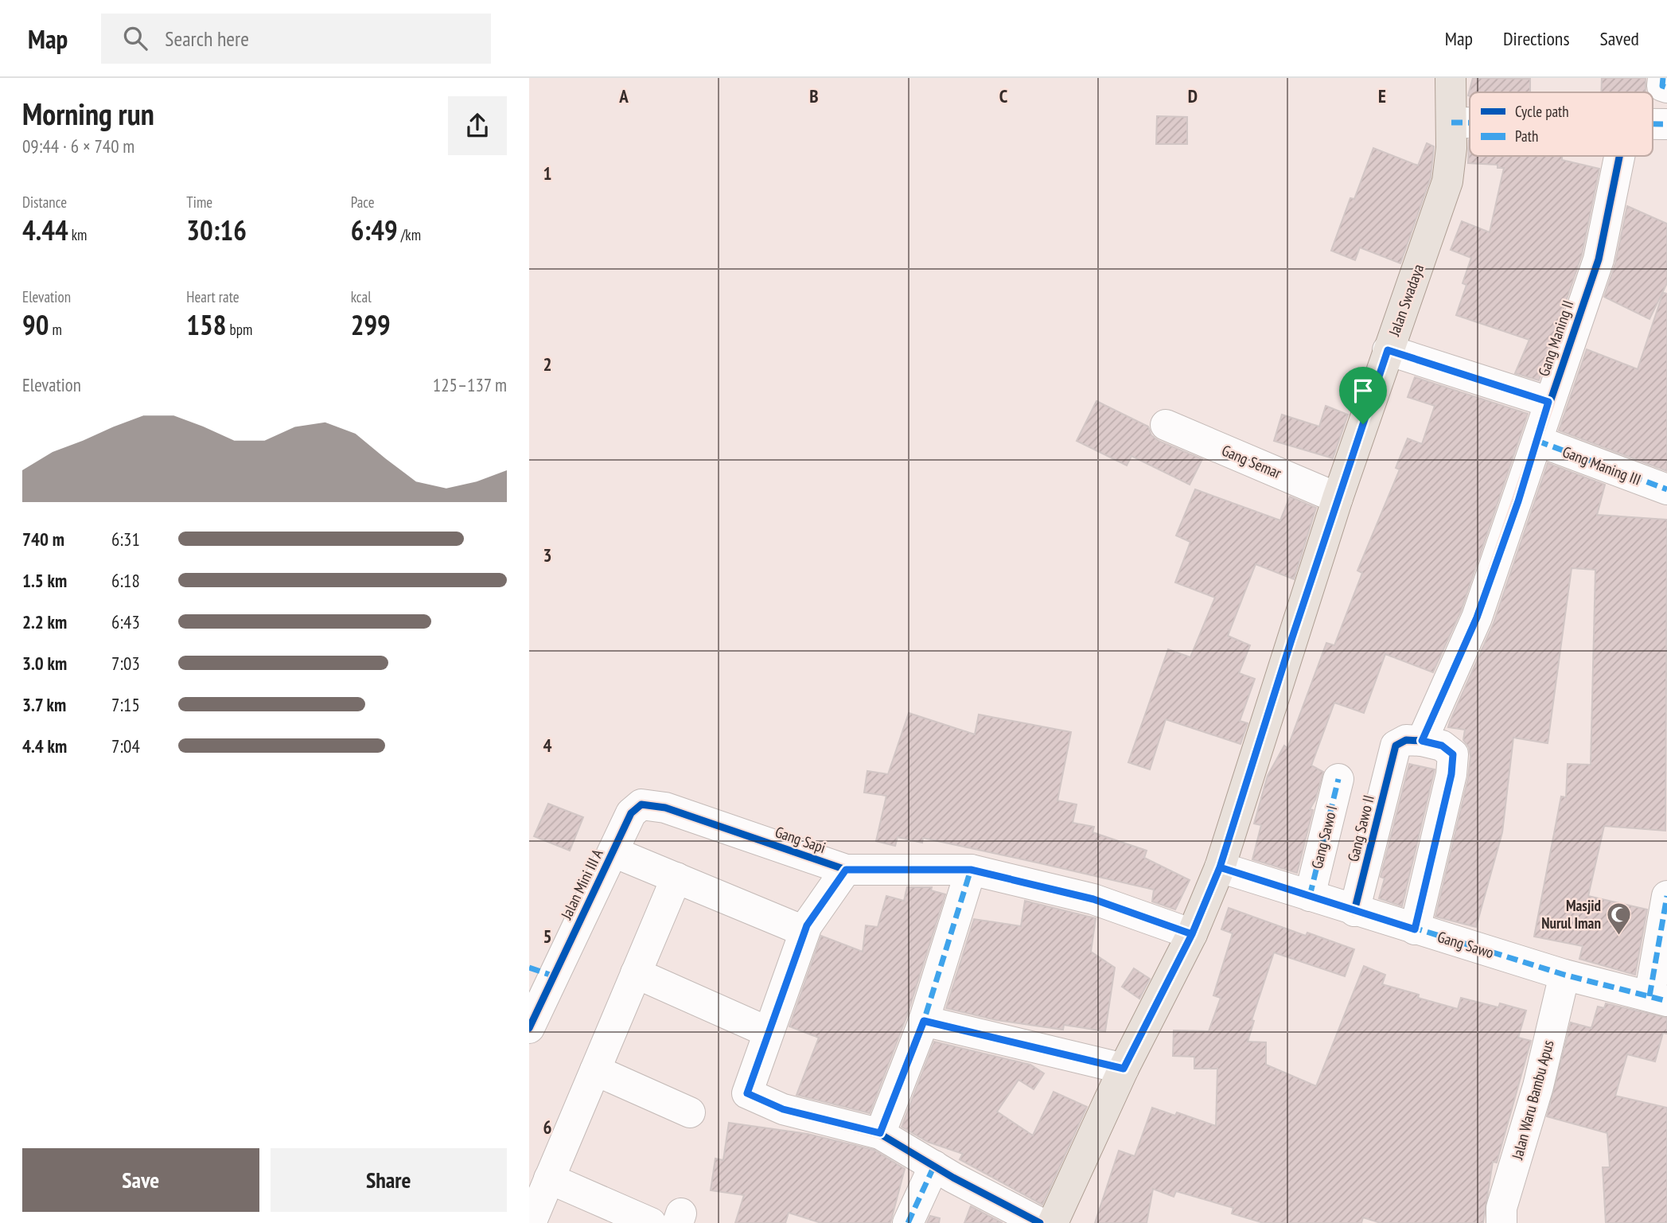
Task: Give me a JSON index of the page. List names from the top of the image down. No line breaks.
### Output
{"streets":{"main road":["Jalan Swadaya"],"street":["Gang Maning II","Gang Semar","Gang Maning III","Gang Sawo II","Gang Sawo I","Gang Sapi","Jalan Mini III A","Gang Sawo","Jalan Waru Bambu Apus"]},"crossings":[["Jalan Swadaya","Gang Semar"],["Jalan Swadaya","Gang Sapi"],["Jalan Swadaya","Gang Sawo"],["Gang Maning II","Gang Maning III"],["Gang Maning II","Gang Sawo II"],["Gang Sawo II","Gang Sawo"],["Gang Sawo I","Gang Sawo"],["Gang Sapi","Jalan Mini III A"],["Gang Sawo","Jalan Waru Bambu Apus"]],"places":{"mosque":["Masjid Nurul Iman"]},"legend":["Cycle path","Path"],"page":{"header":"Map","search":"Search here","nav":["Map","Directions","Saved"],"heading":["Morning run","09:44 · 6 × 740 m"],"stats":[["Distance","4.44 km"],["Time","30:16"],["Pace","6:49 /km"],["Elevation","90 m"],["Heart rate","158 bpm"],["kcal","299"]],"chart":["Elevation","125–137 m"],"list":[{"name":"740 m","note":"6:31"},{"name":"1.5 km","note":"6:18"},{"name":"2.2 km","note":"6:43"},{"name":"3.0 km","note":"7:03"},{"name":"3.7 km","note":"7:15"},{"name":"4.4 km","note":"7:04"}],"buttons":["Save","Share"]},"grid":{"columns":["A","B","C","D","E"],"rows":["1","2","3","4","5","6"]}}
